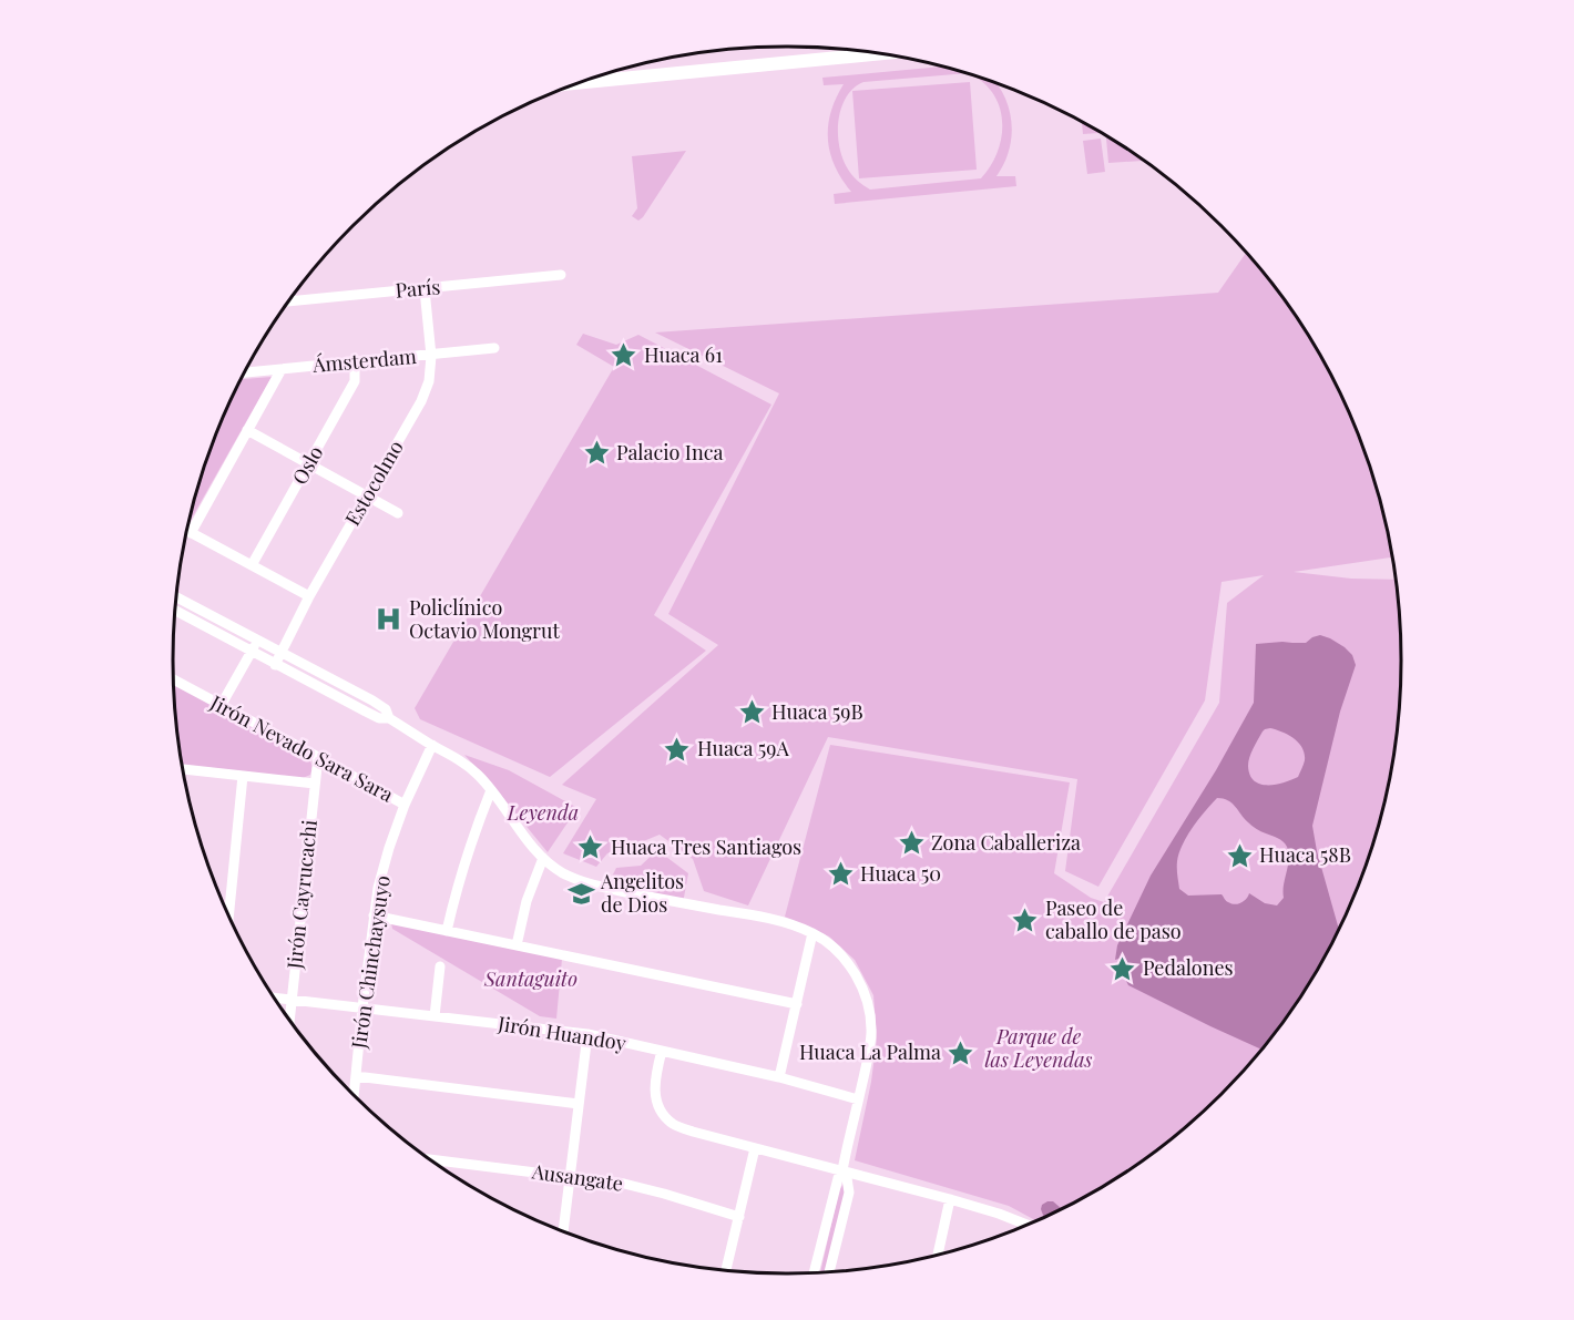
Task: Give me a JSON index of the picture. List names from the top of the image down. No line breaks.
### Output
{"streets":{"street":["París","Ámsterdam","Oslo","Estocolmo","Jirón Nevado Sara Sara","Jirón Cayrucachi","Jirón Chinchaysuyo","Jirón Huandoy","Ausangate"]},"crossings":[["París","Estocolmo"],["Ámsterdam","Oslo"],["Ámsterdam","Estocolmo"],["Jirón Nevado Sara Sara","Jirón Cayrucachi"],["Jirón Nevado Sara Sara","Jirón Chinchaysuyo"],["Jirón Cayrucachi","Jirón Huandoy"],["Jirón Chinchaysuyo","Jirón Huandoy"]],"parks":["Leyenda","Santaguito","Parque de las Leyendas"],"places":{"place":["Huaca 61","Palacio Inca","Huaca 59B","Huaca 59A","Zona Caballeriza","Huaca Tres Santiagos","Huaca 58B","Huaca 50","Paseo de caballo de paso","Pedalones","Huaca La Palma"],"hospital":["Policlínico Octavio Mongrut"],"school or university":["Angelitos de Dios"]}}
